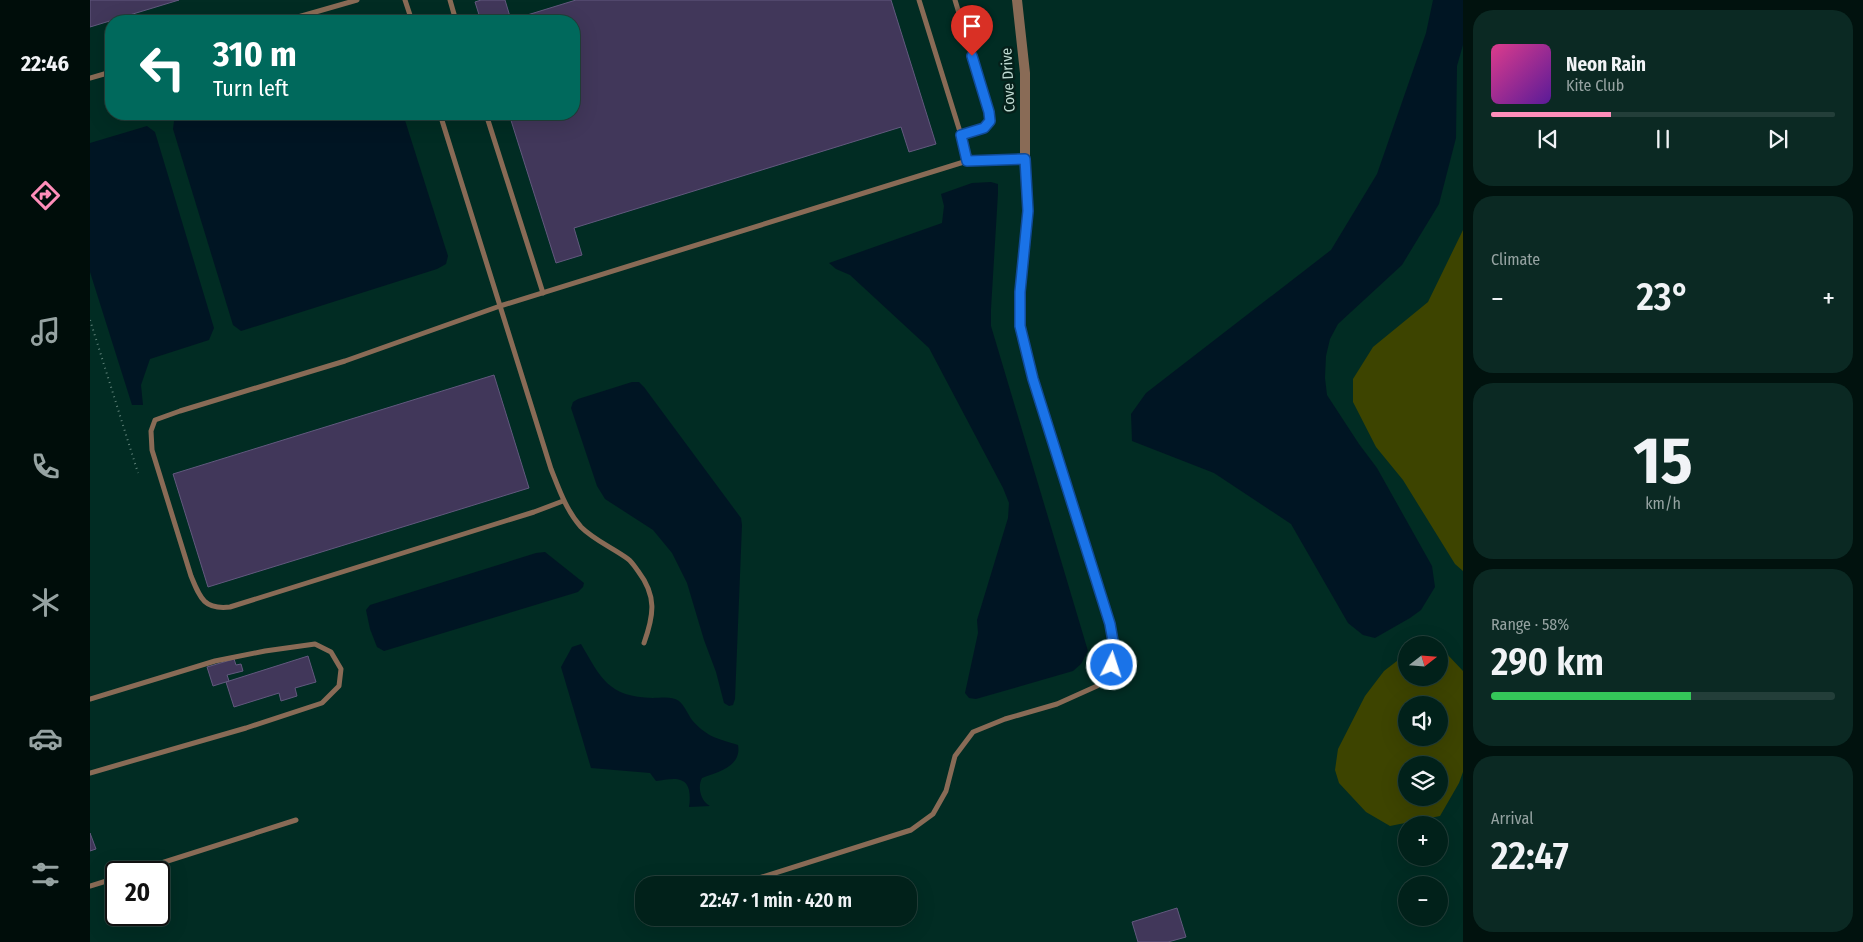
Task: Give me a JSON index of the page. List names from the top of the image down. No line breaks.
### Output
{"streets":{"street":["Cove Drive"]},"north":"right","page":{"tabs":"22:46","turn":["310 m","Turn left"],"song":["Neon Rain","Kite Club"],"tile":["Climate",["15","km/h"],["Range · 58%","290 km"],["Arrival","22:47"]],"heat":["−","23°","+"],"map_buttons":["+","−"],"limit":"20","trip":"22:47 · 1 min · 420 m"}}
